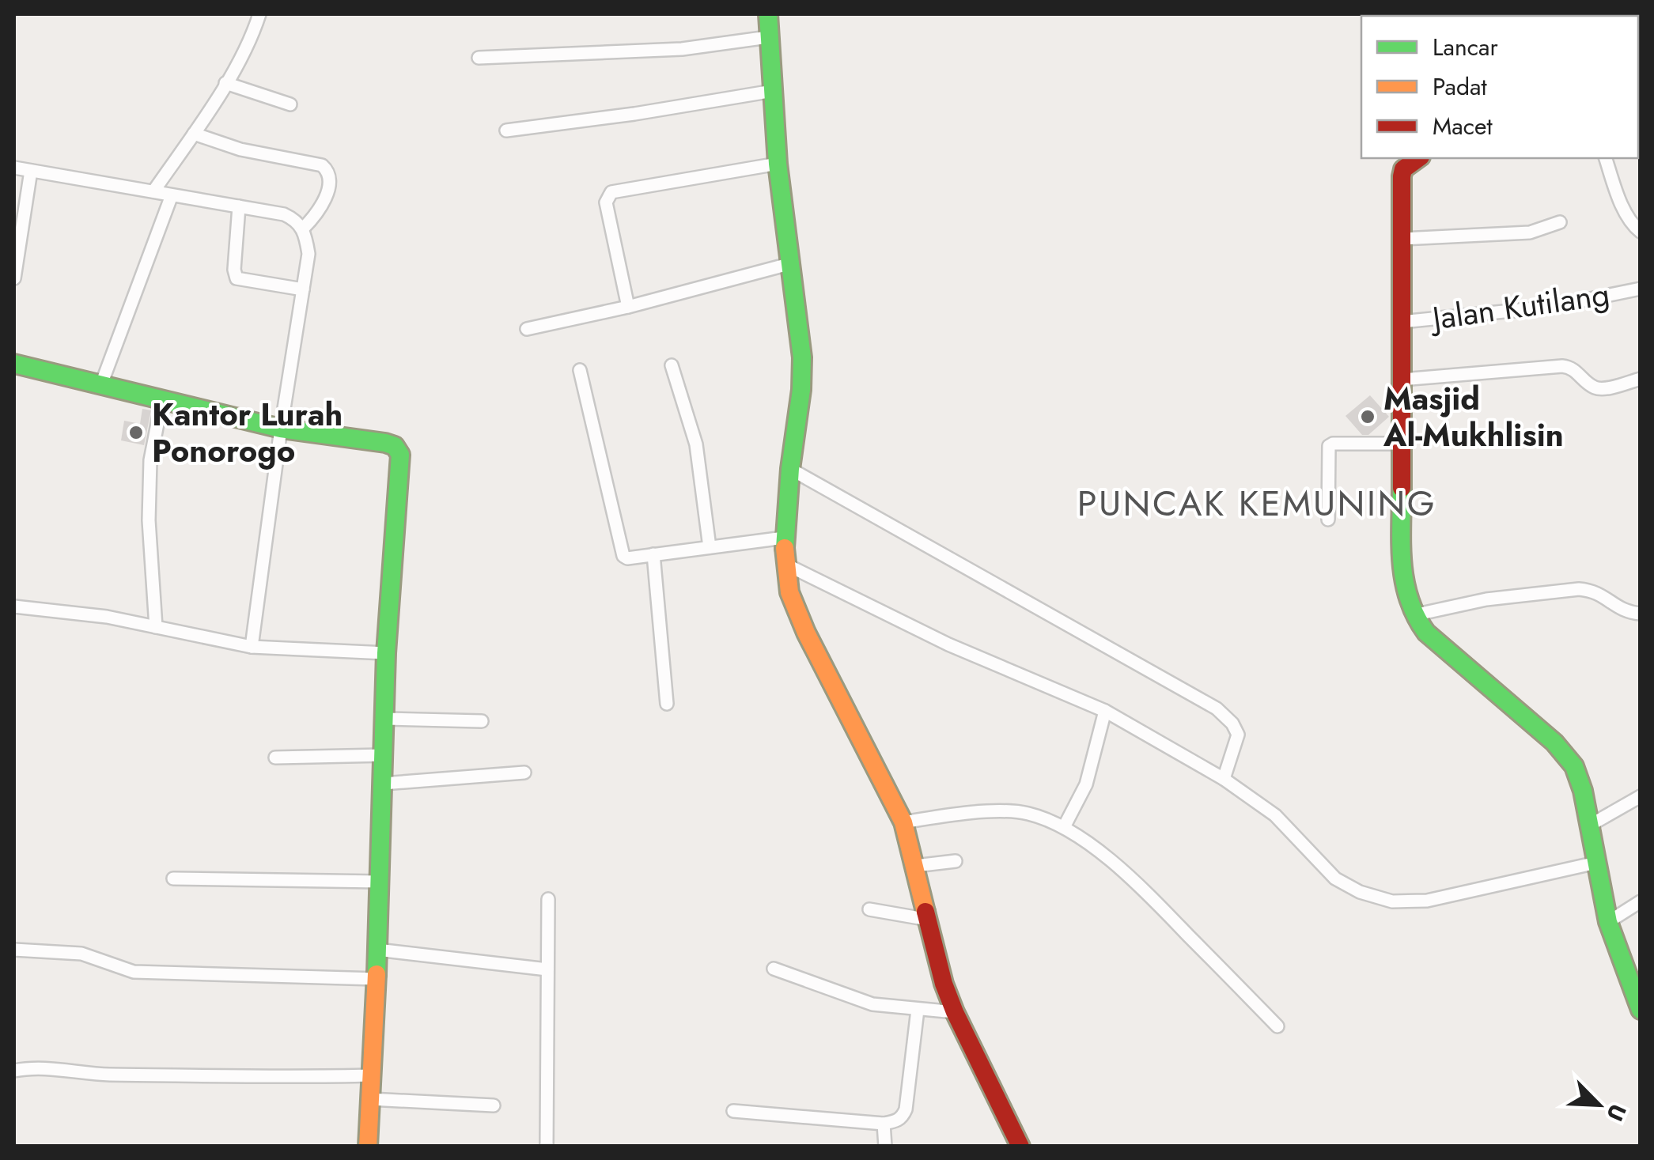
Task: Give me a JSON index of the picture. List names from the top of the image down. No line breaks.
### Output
{"streets":{"street":["Jalan Kutilang"]},"districts":["PUNCAK KEMUNING"],"places":["Masjid Al-Mukhlisin","Kantor Lurah Ponorogo"],"legend":["Lancar","Padat","Macet"],"north":"bottom right"}
